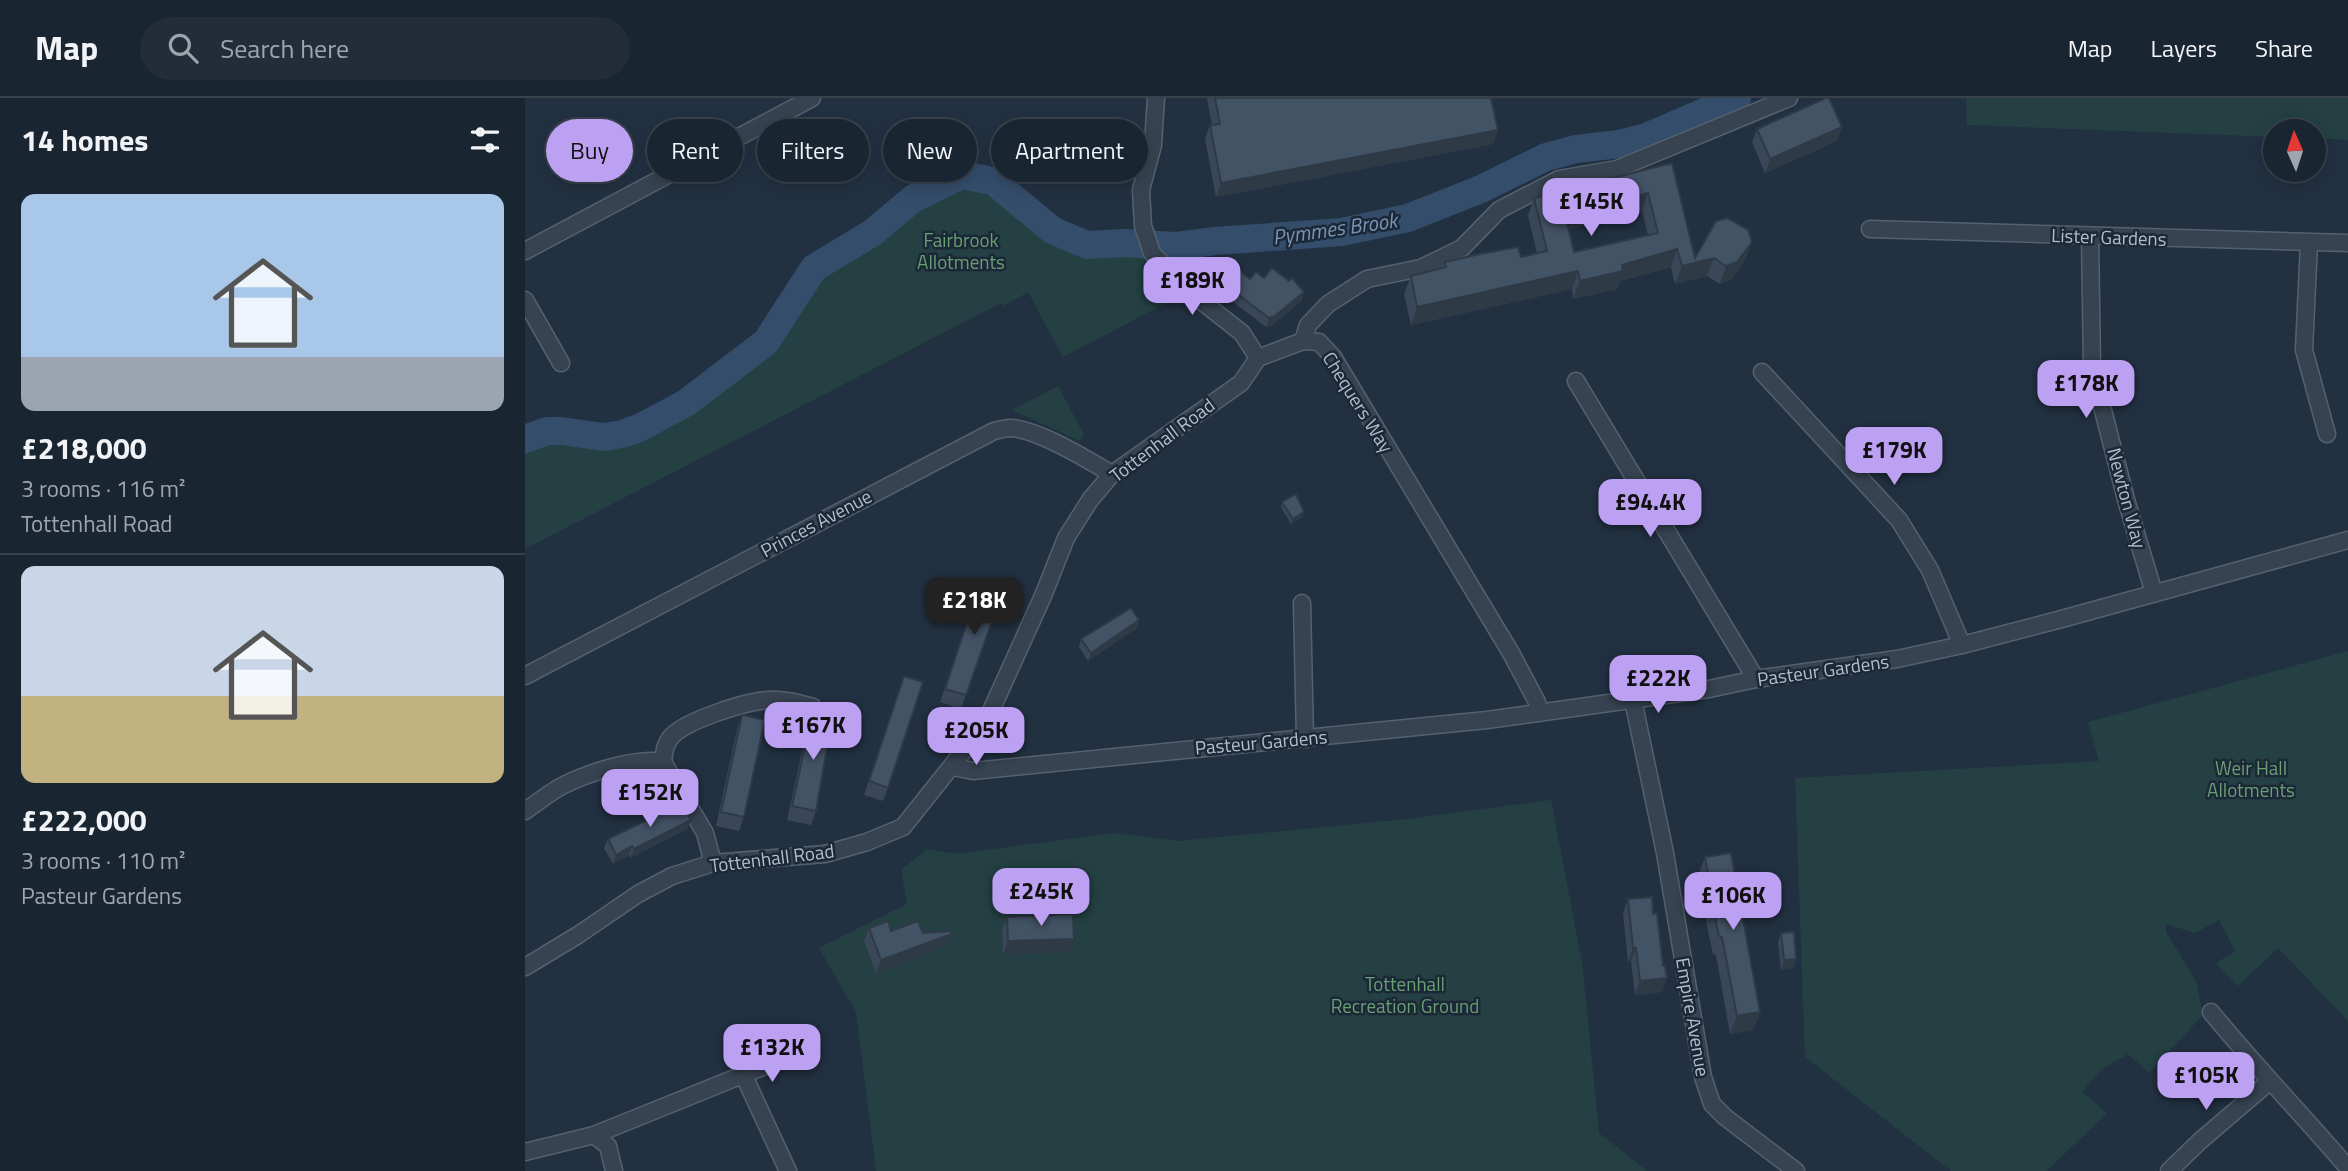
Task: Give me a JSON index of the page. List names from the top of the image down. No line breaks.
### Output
{"streets":{"street":["Lister Gardens","Chequers Way","Tottenhall Road","Newton Way","Princes Avenue","Pasteur Gardens","Empire Avenue"]},"crossings":[["Lister Gardens","Newton Way"],["Chequers Way","Tottenhall Road"],["Chequers Way","Pasteur Gardens"],["Tottenhall Road","Princes Avenue"],["Tottenhall Road","Pasteur Gardens"],["Newton Way","Pasteur Gardens"],["Pasteur Gardens","Empire Avenue"]],"water":["Pymmes Brook"],"parks":["Fairbrook Allotments","Weir Hall Allotments","Tottenhall Recreation Ground"],"north":"top","page":{"header":"Map","search":"Search here","nav":["Map","Layers","Share"],"heading":"14 homes","chip":["Buy","Rent","Filters","New","Apartment"],"price":["£145K","£189K","£178K","£179K","£94.4K","£218K","£222K","£167K","£205K","£152K","£245K","£106K","£132K","£105K"],"list":[{"name":"£218,000","note":"3 rooms · 116 m² · Tottenhall Road"},{"name":"£222,000","note":"3 rooms · 110 m² · Pasteur Gardens"}]}}
